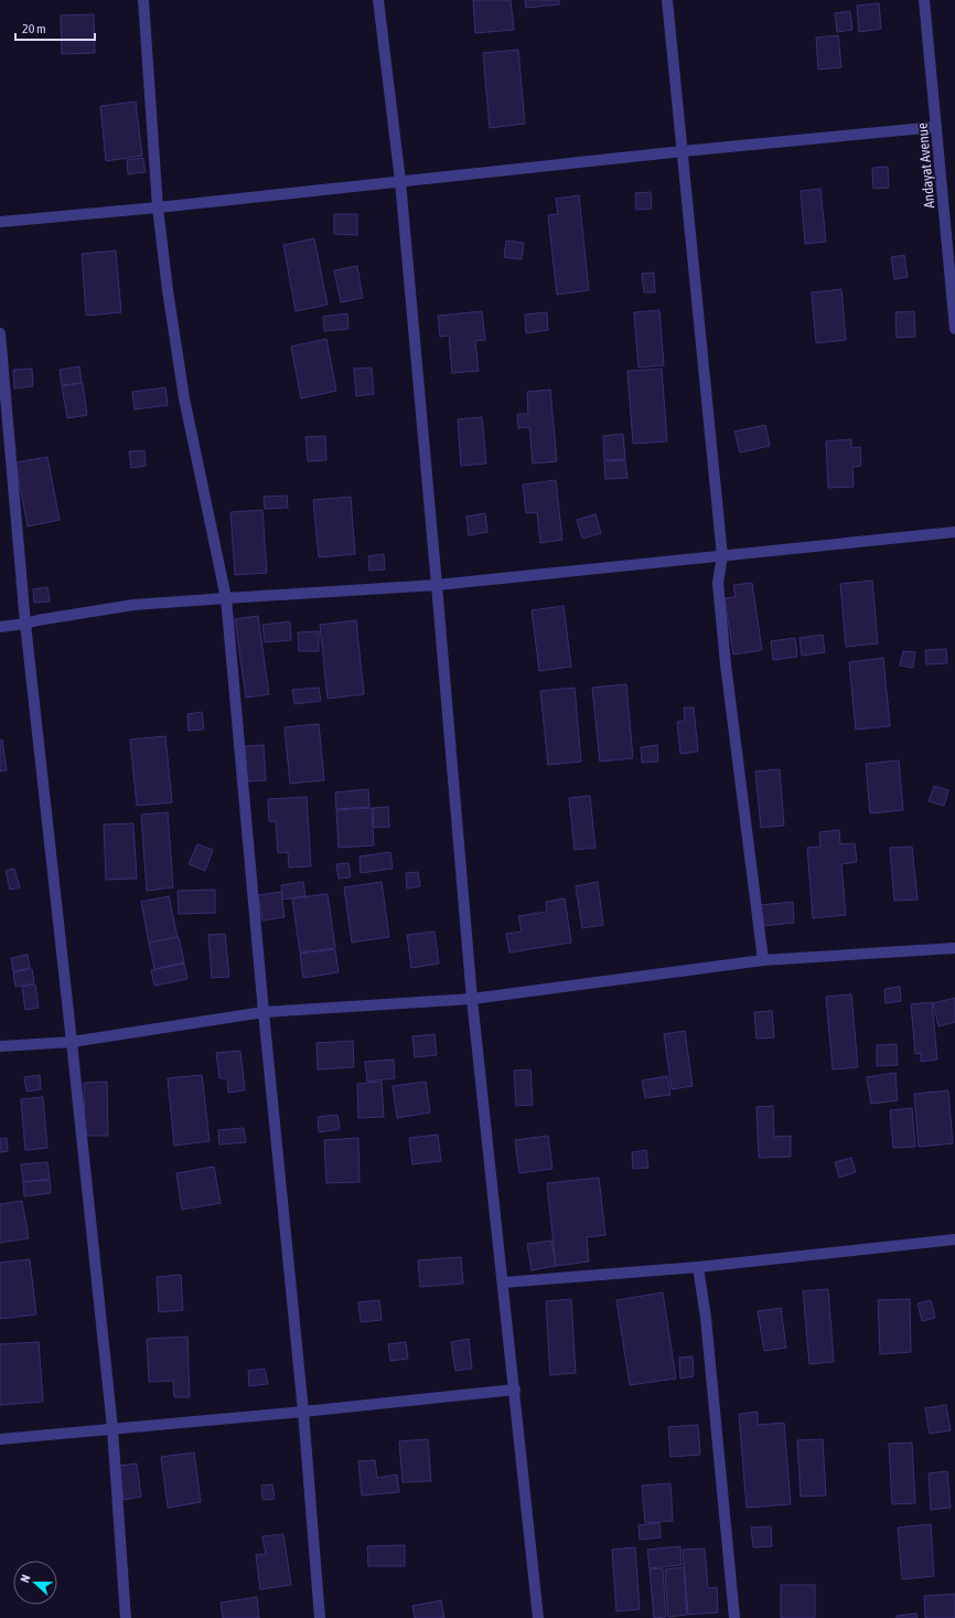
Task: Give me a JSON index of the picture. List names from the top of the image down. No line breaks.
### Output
{"streets":{"street":["Andayat Avenue"]},"scale_bar":"20 m","north":"left"}
